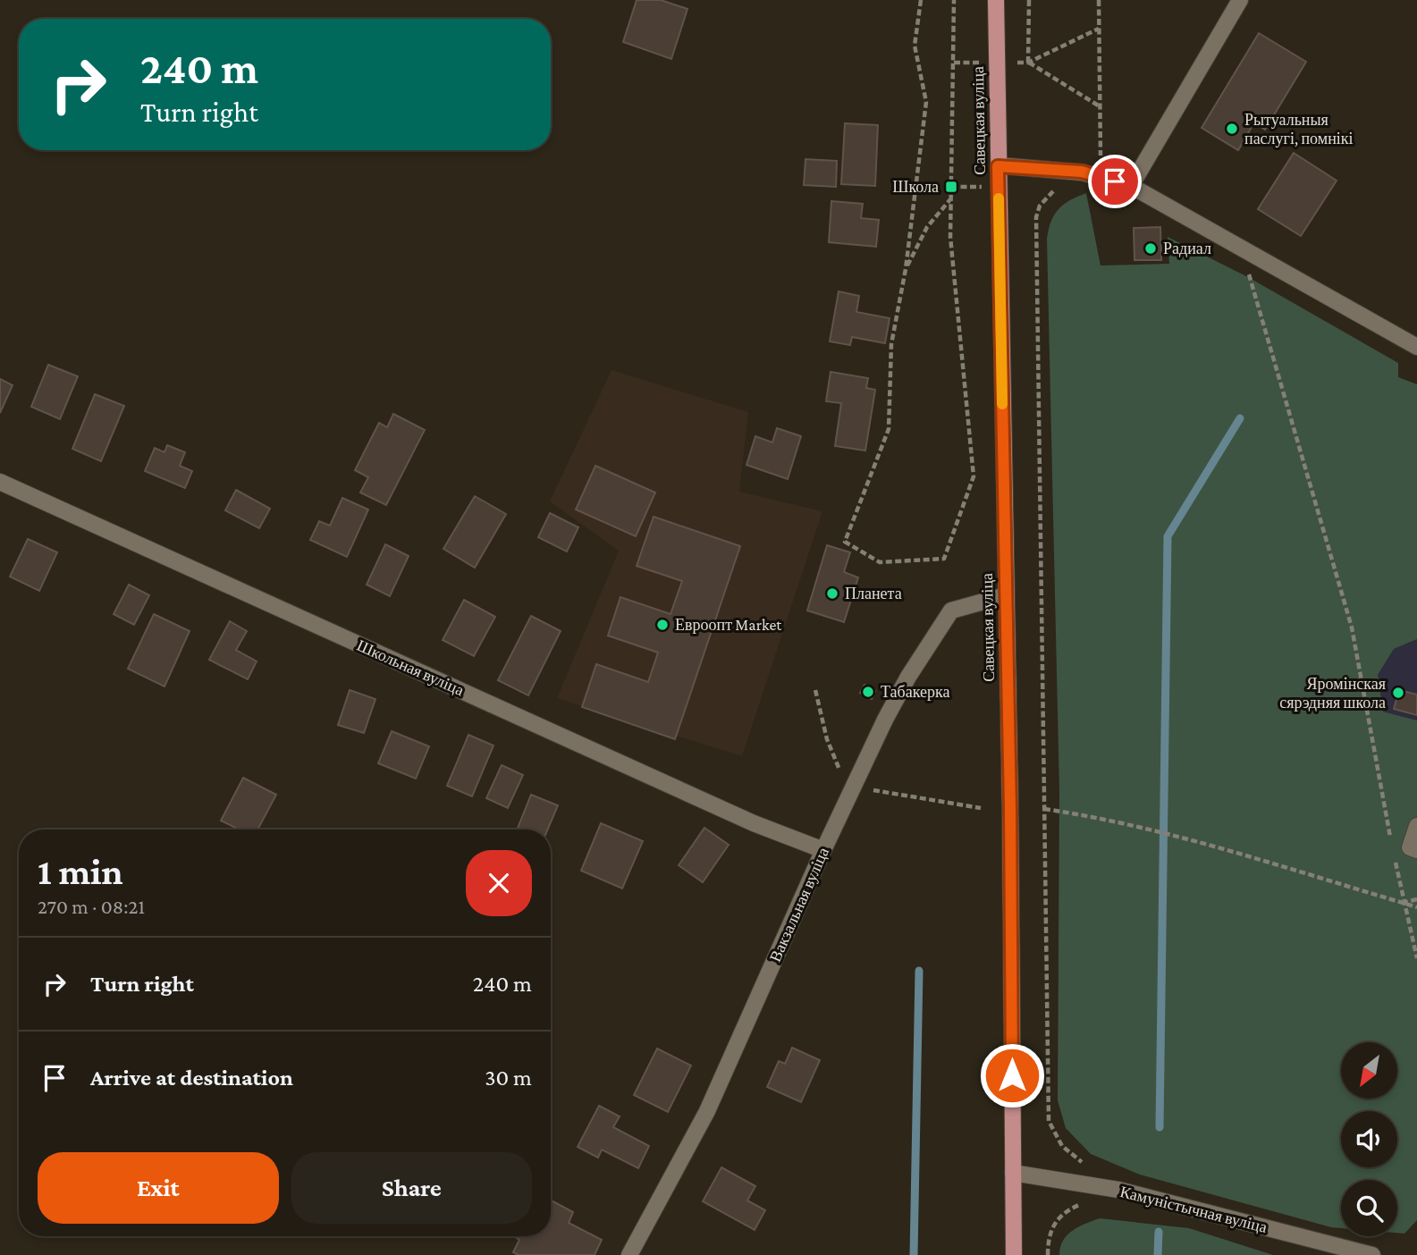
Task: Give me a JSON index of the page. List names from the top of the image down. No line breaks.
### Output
{"streets":{"main road":["Савецкая вуліца"],"street":["Школьная вуліца","Вакзальная вуліца","Камуністычная вуліца"]},"crossings":[["Савецкая вуліца","Вакзальная вуліца"],["Савецкая вуліца","Камуністычная вуліца"],["Школьная вуліца","Вакзальная вуліца"]],"places":{"other":["Рытуальныя паслугі, помнікі","Радиал","Планета","Евроопт Market","Табакерка","Яромінская сярэдняя школа"],"transit":["Школа"]},"north":"bottom left","page":{"turn":["240 m","Turn right"],"heading":["1 min","270 m · 08:21"],"list":[{"name":"Turn right","value":"240 m"},{"name":"Arrive at destination","value":"30 m"}],"buttons":["Exit","Share"]}}
